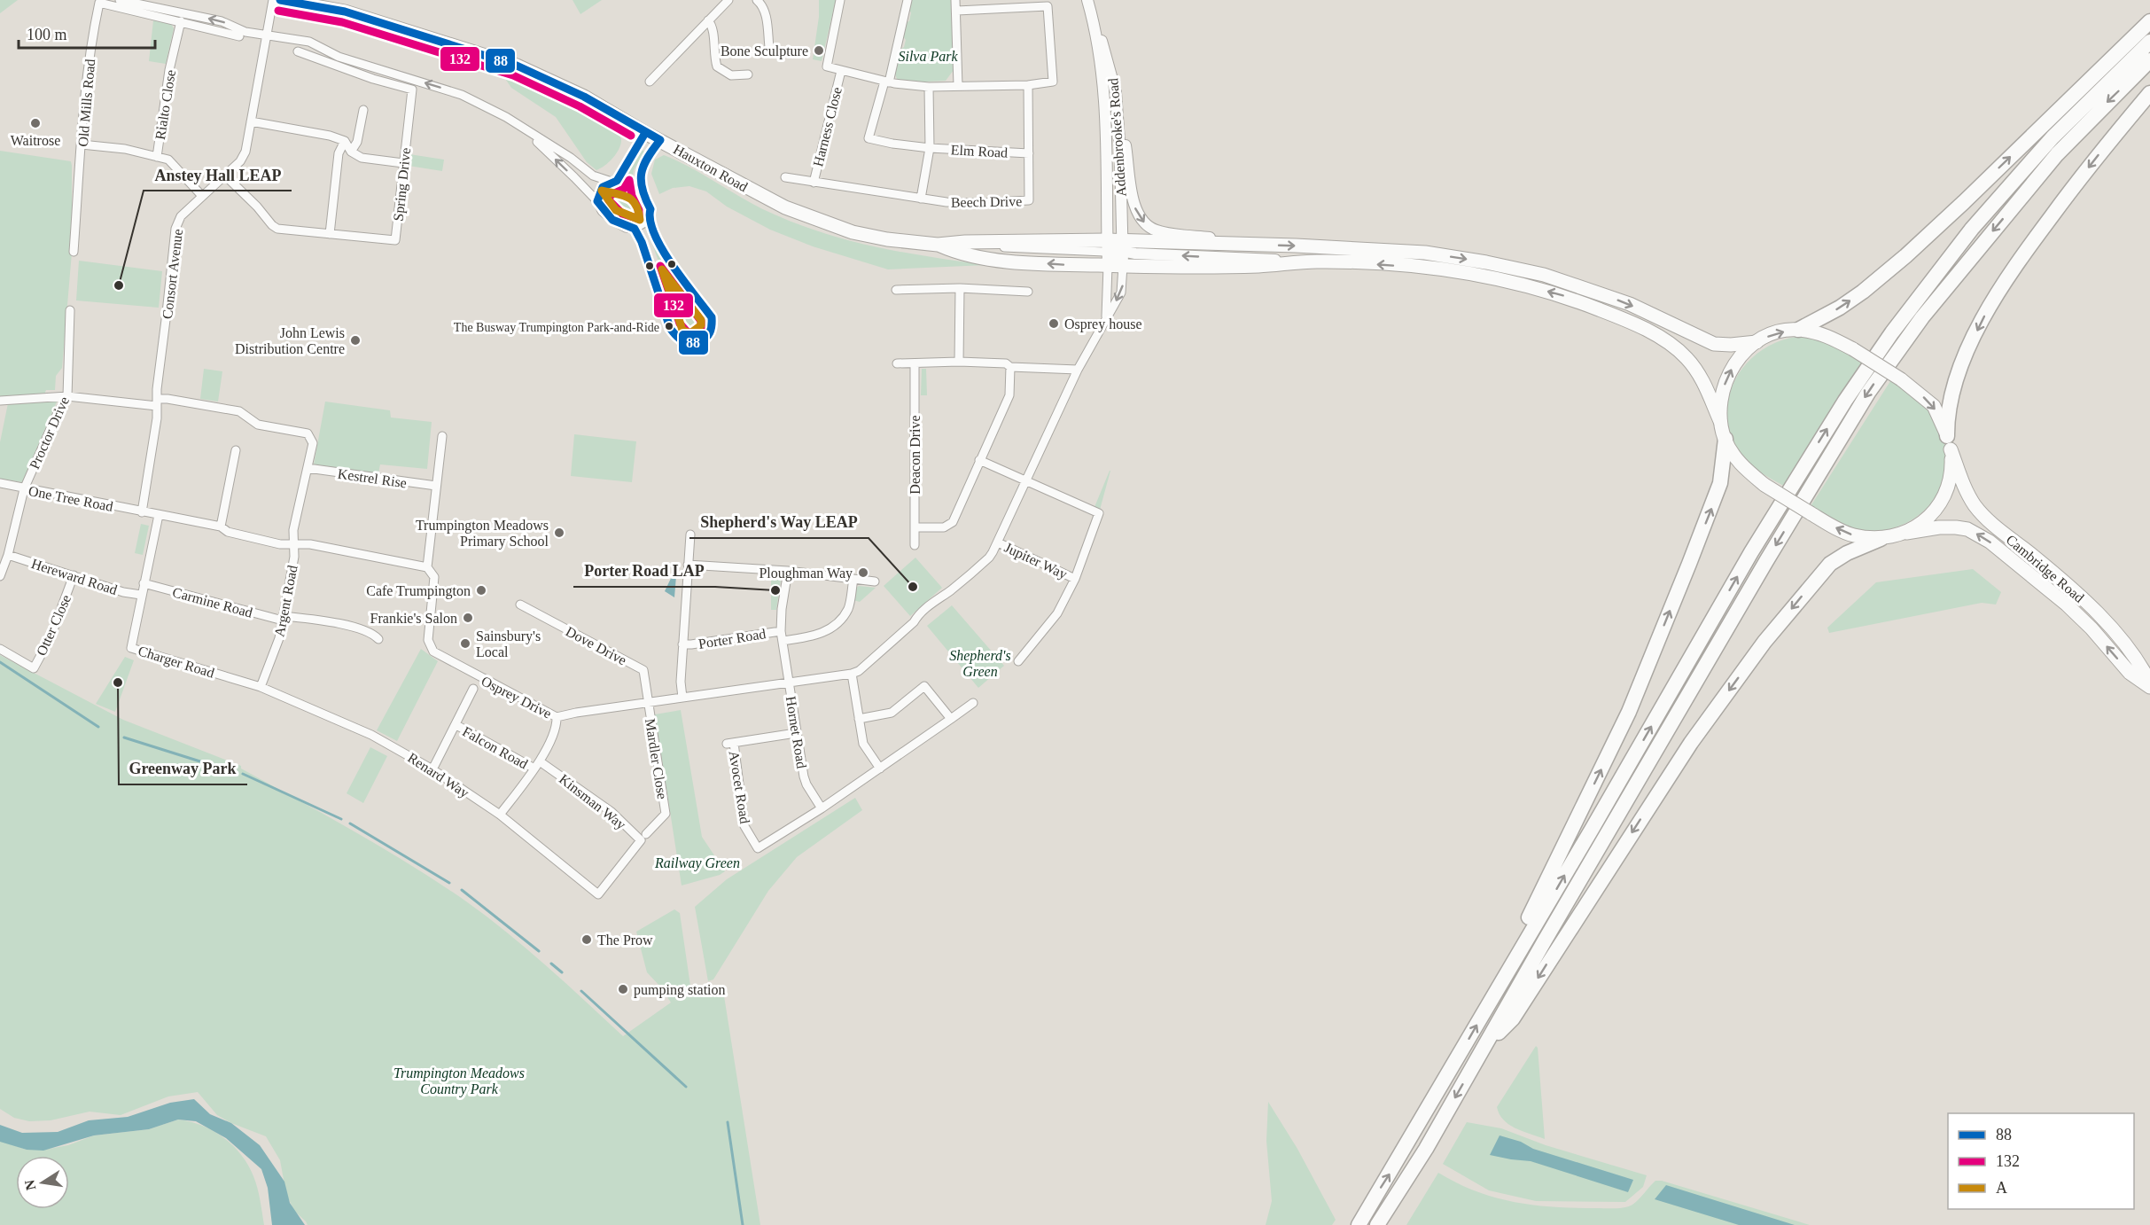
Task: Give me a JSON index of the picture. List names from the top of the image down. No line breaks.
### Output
{"streets":{"main road":["Hauxton Road","Cambridge Road"],"street":["Old Mills Road","Rialto Close","Harness Close","Addenbrooke's Road","Elm Road","Spring Drive","Beech Drive","Consort Avenue","Proctor Drive","Deacon Drive","Kestrel Rise","One Tree Road","Jupiter Way","Hereward Road","Argent Road","Carmine Road","Otter Close","Porter Road","Dove Drive","Charger Road","Osprey Drive","Hornet Road","Falcon Road","Mardler Close","Renard Way","Avocet Road","Kinsman Way"]},"crossings":[["Old Mills Road","Rialto Close"],["Harness Close","Beech Drive"],["Addenbrooke's Road","Osprey Drive"],["Elm Road","Beech Drive"],["Spring Drive","Consort Avenue"],["Consort Avenue","One Tree Road"],["Consort Avenue","Argent Road"],["Proctor Drive","One Tree Road"],["Proctor Drive","Hereward Road"],["Kestrel Rise","Argent Road"],["Jupiter Way","Osprey Drive"],["Hereward Road","Otter Close"],["Hereward Road","Charger Road"],["Argent Road","Carmine Road"],["Argent Road","Charger Road"],["Argent Road","Renard Way"],["Carmine Road","Charger Road"],["Porter Road","Osprey Drive"],["Porter Road","Hornet Road"],["Dove Drive","Osprey Drive"],["Dove Drive","Mardler Close"],["Charger Road","Renard Way"],["Osprey Drive","Hornet Road"],["Osprey Drive","Falcon Road"],["Osprey Drive","Mardler Close"],["Hornet Road","Avocet Road"],["Falcon Road","Renard Way"],["Falcon Road","Kinsman Way"],["Renard Way","Kinsman Way"]],"parks":["Silva Park","Shepherd's Green","Railway Green","Trumpington Meadows Country Park"],"places":["Bone Sculpture","Waitrose","Anstey Hall LEAP","Osprey house","The Busway Trumpington Park-and-Ride","John Lewis Distribution Centre","Trumpington Meadows Primary School","Ploughman Way","Shepherd's Way LEAP","Cafe Trumpington","Porter Road LAP","Frankie's Salon","Sainsbury's Local","Greenway Park","The Prow","pumping station"],"lines":["transit line 88","transit line 132","transit line A"],"legend":["88","132","A"],"scale_bar":"100 m","north":"left"}
